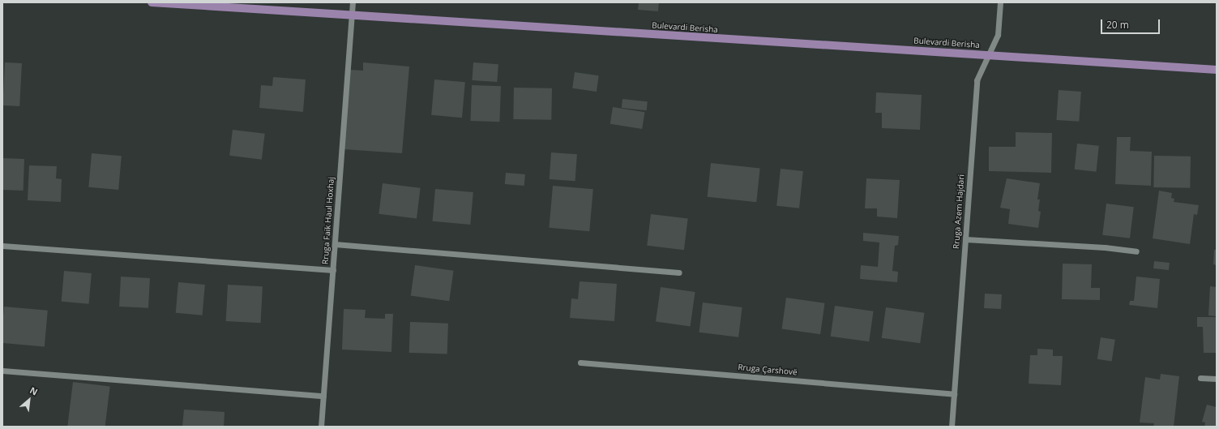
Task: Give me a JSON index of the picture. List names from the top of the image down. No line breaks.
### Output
{"streets":{"main road":["Bulevardi Berisha"],"street":["Rruga Azem Hajdari","Rruga Faik Haul Hoxhaj","Rruga Çarshovë"]},"crossings":[["Bulevardi Berisha","Rruga Azem Hajdari"],["Bulevardi Berisha","Rruga Faik Haul Hoxhaj"],["Rruga Azem Hajdari","Rruga Çarshovë"]],"scale_bar":"20 m","north":"top right"}
